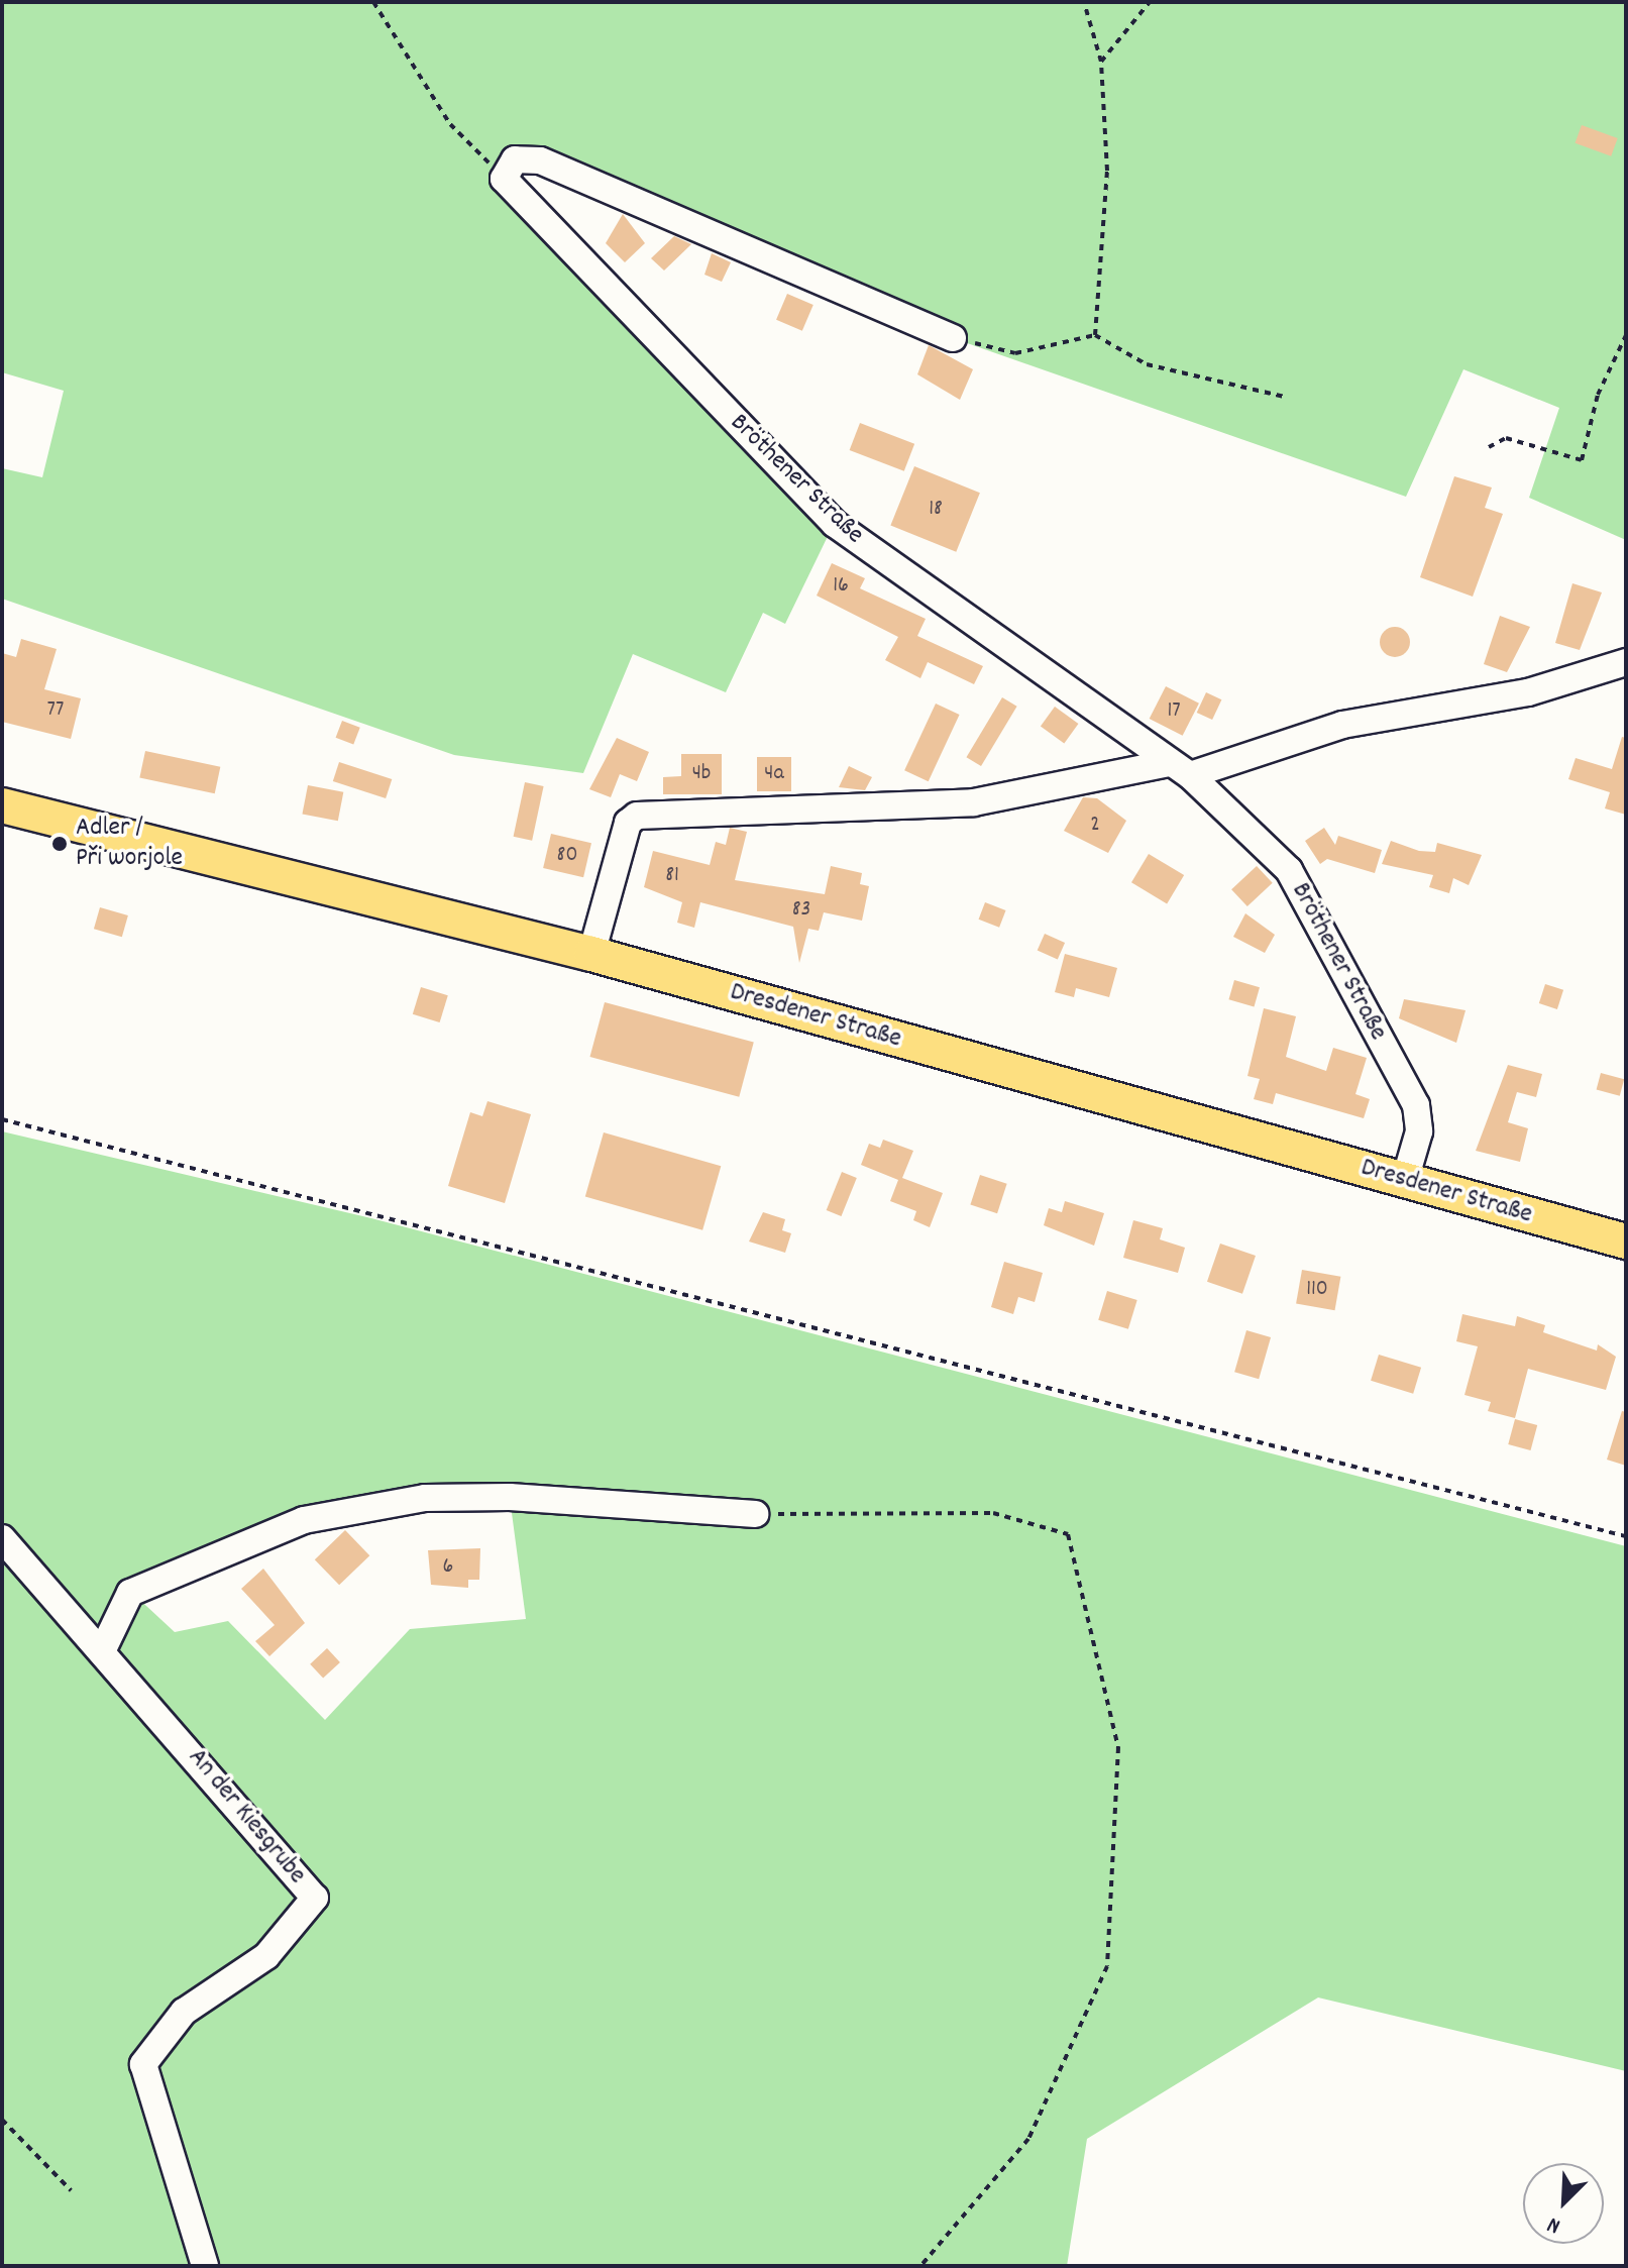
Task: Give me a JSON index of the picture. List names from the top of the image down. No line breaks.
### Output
{"streets":{"main road":["Dresdener Straße"],"street":["Bröthener Straße","An der Kiesgrube"]},"crossings":[["Bröthener Straße","Dresdener Straße"]],"places":["Adler / Při worjole"],"house_numbers":["18","16","77","17","4b","4a","2","80","81","83","110","6"],"north":"bottom left"}
